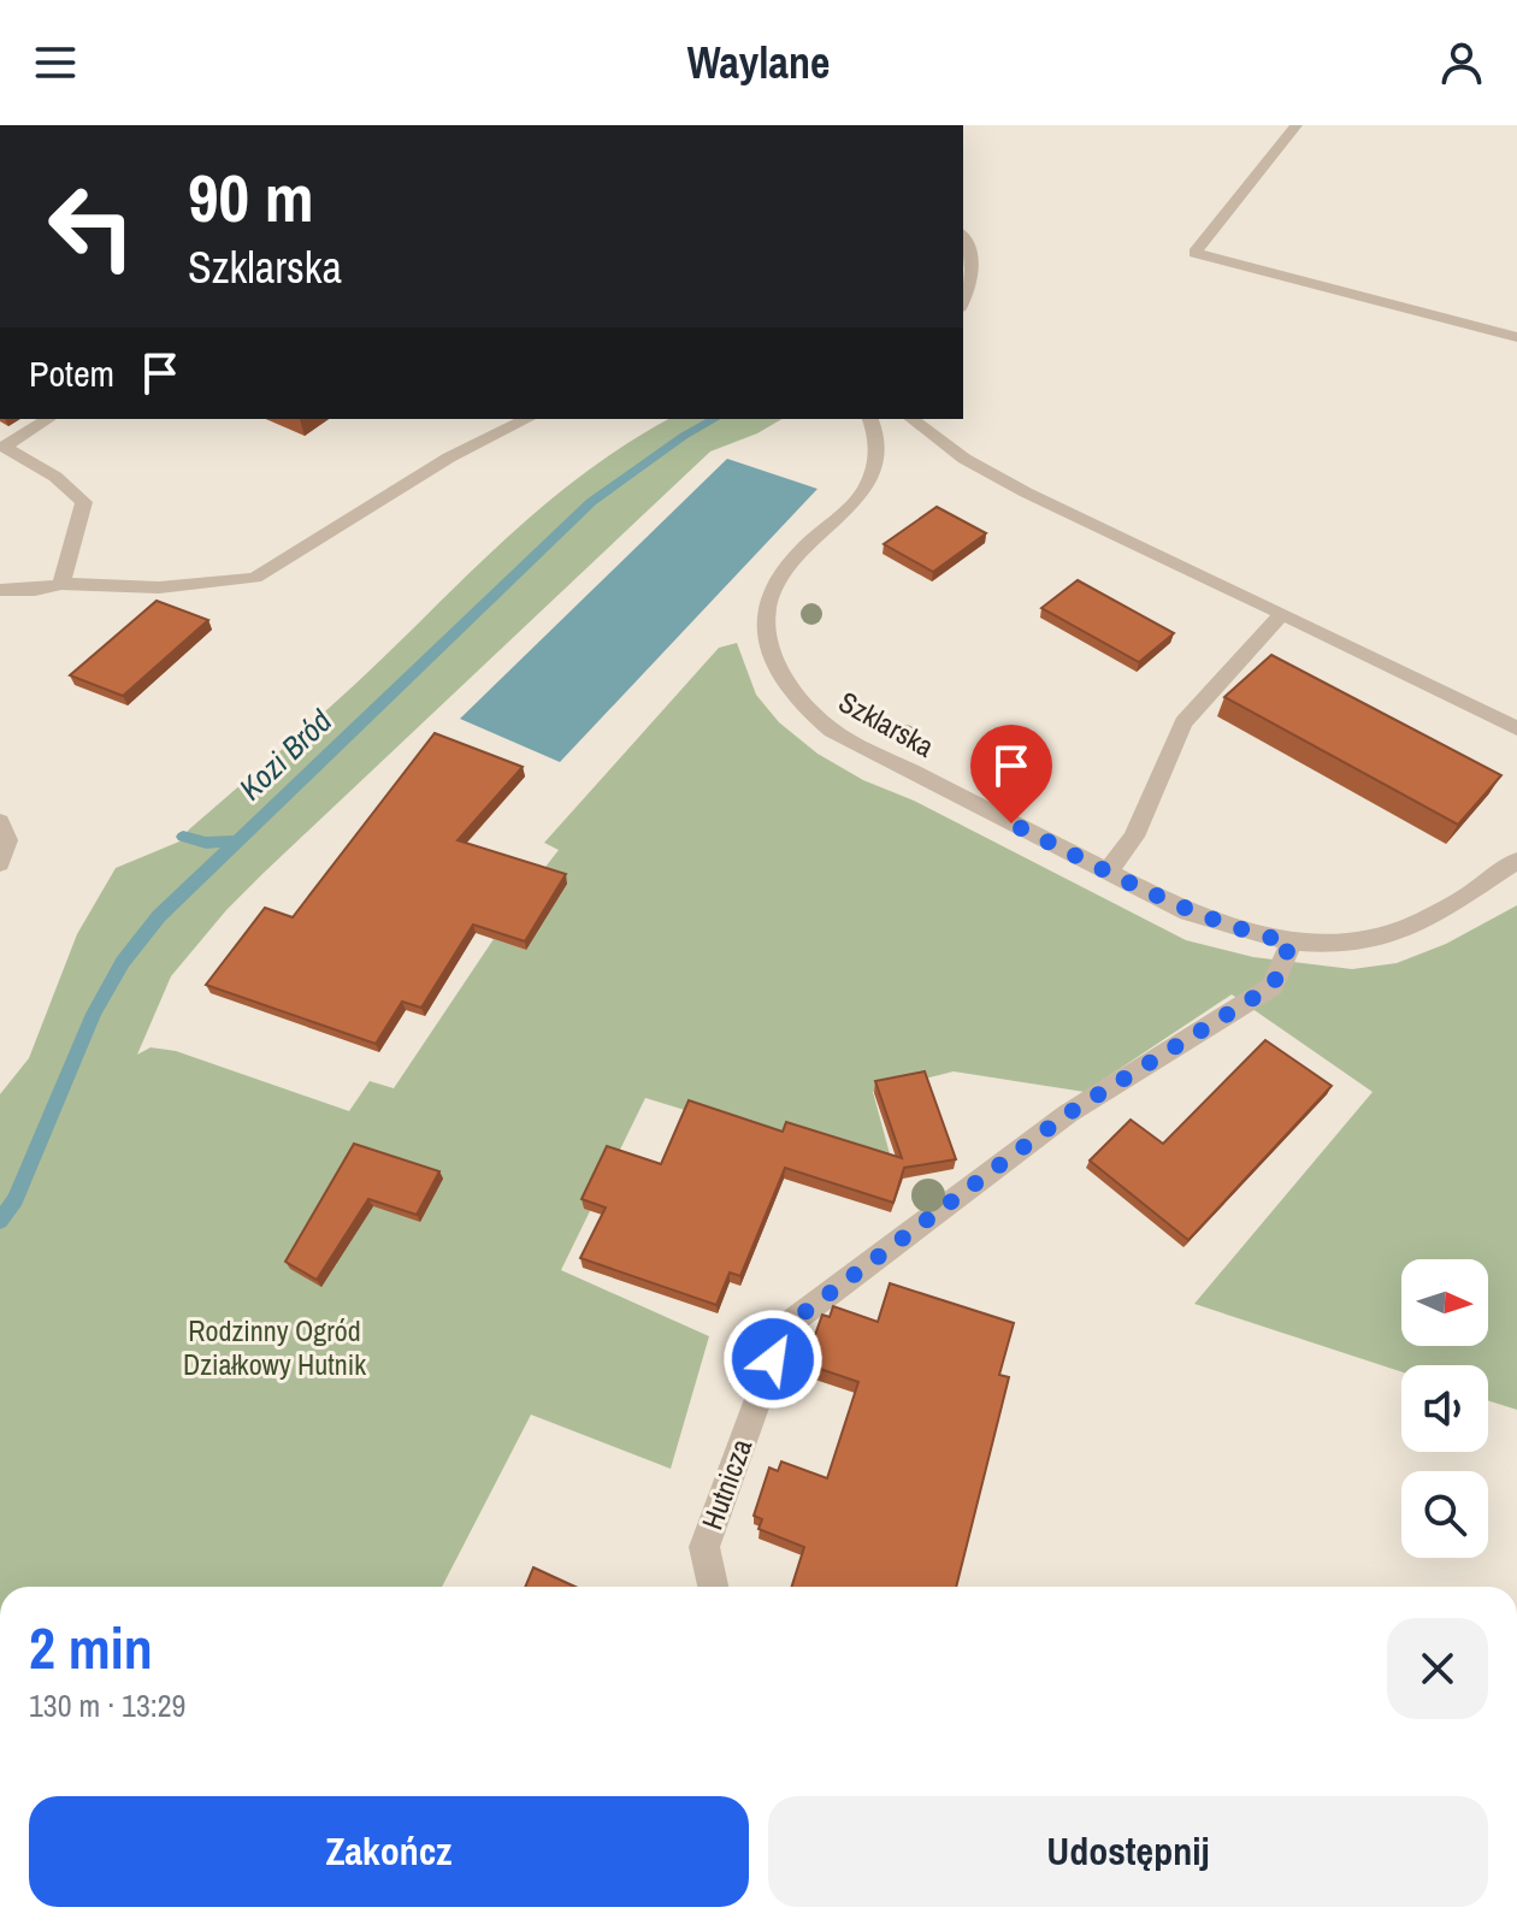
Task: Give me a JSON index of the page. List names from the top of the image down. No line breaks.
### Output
{"streets":{"street":["Szklarska","Hutnicza"]},"crossings":[["Szklarska","Hutnicza"]],"water":["Kozi Bród"],"parks":["Rodzinny Ogród Działkowy Hutnik"],"north":"right","page":{"header":"Waylane","turn":["90 m","Szklarska"],"then":"Potem","heading":["2 min","130 m · 13:29"],"buttons":["Zakończ","Udostępnij"]}}
